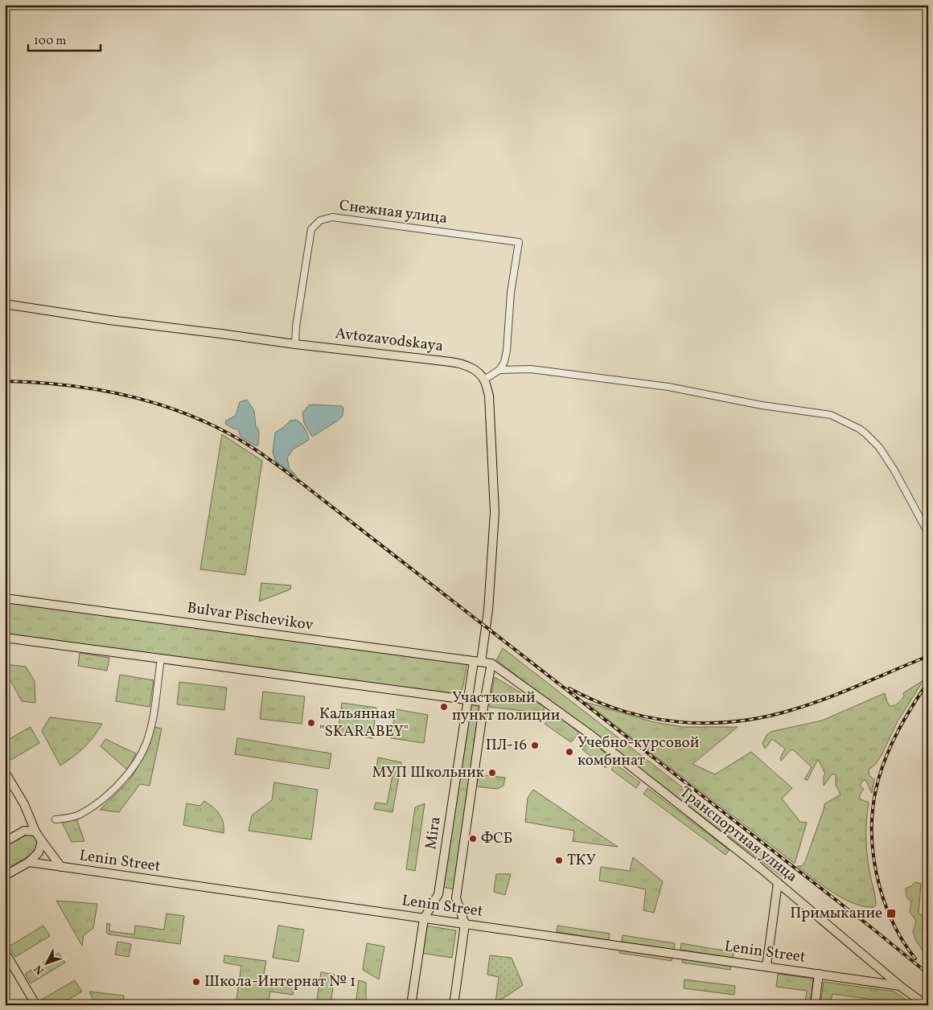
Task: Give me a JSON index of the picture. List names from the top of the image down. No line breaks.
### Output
{"streets":{"main road":["Avtozavodskaya","Bulvar Pischevikov","Mira","Транспортная улица","Lenin Street"],"street":["Снежная улица"]},"crossings":[["Снежная улица","Avtozavodskaya"],["Bulvar Pischevikov","Mira"],["Bulvar Pischevikov","Транспортная улица"],["Mira","Транспортная улица"],["Mira","Lenin Street"],["Транспортная улица","Lenin Street"]],"places":{"other":["Участковый пункт полиции","Кальянная \"SKARABEY\"","ПЛ-16","Учебно-курсовой комбинат","МУП Школьник","ФСБ","ТКУ","Школа-Интернат № 1"],"transit":["Примыкание"]},"scale_bar":"100 m","north":"bottom left"}
